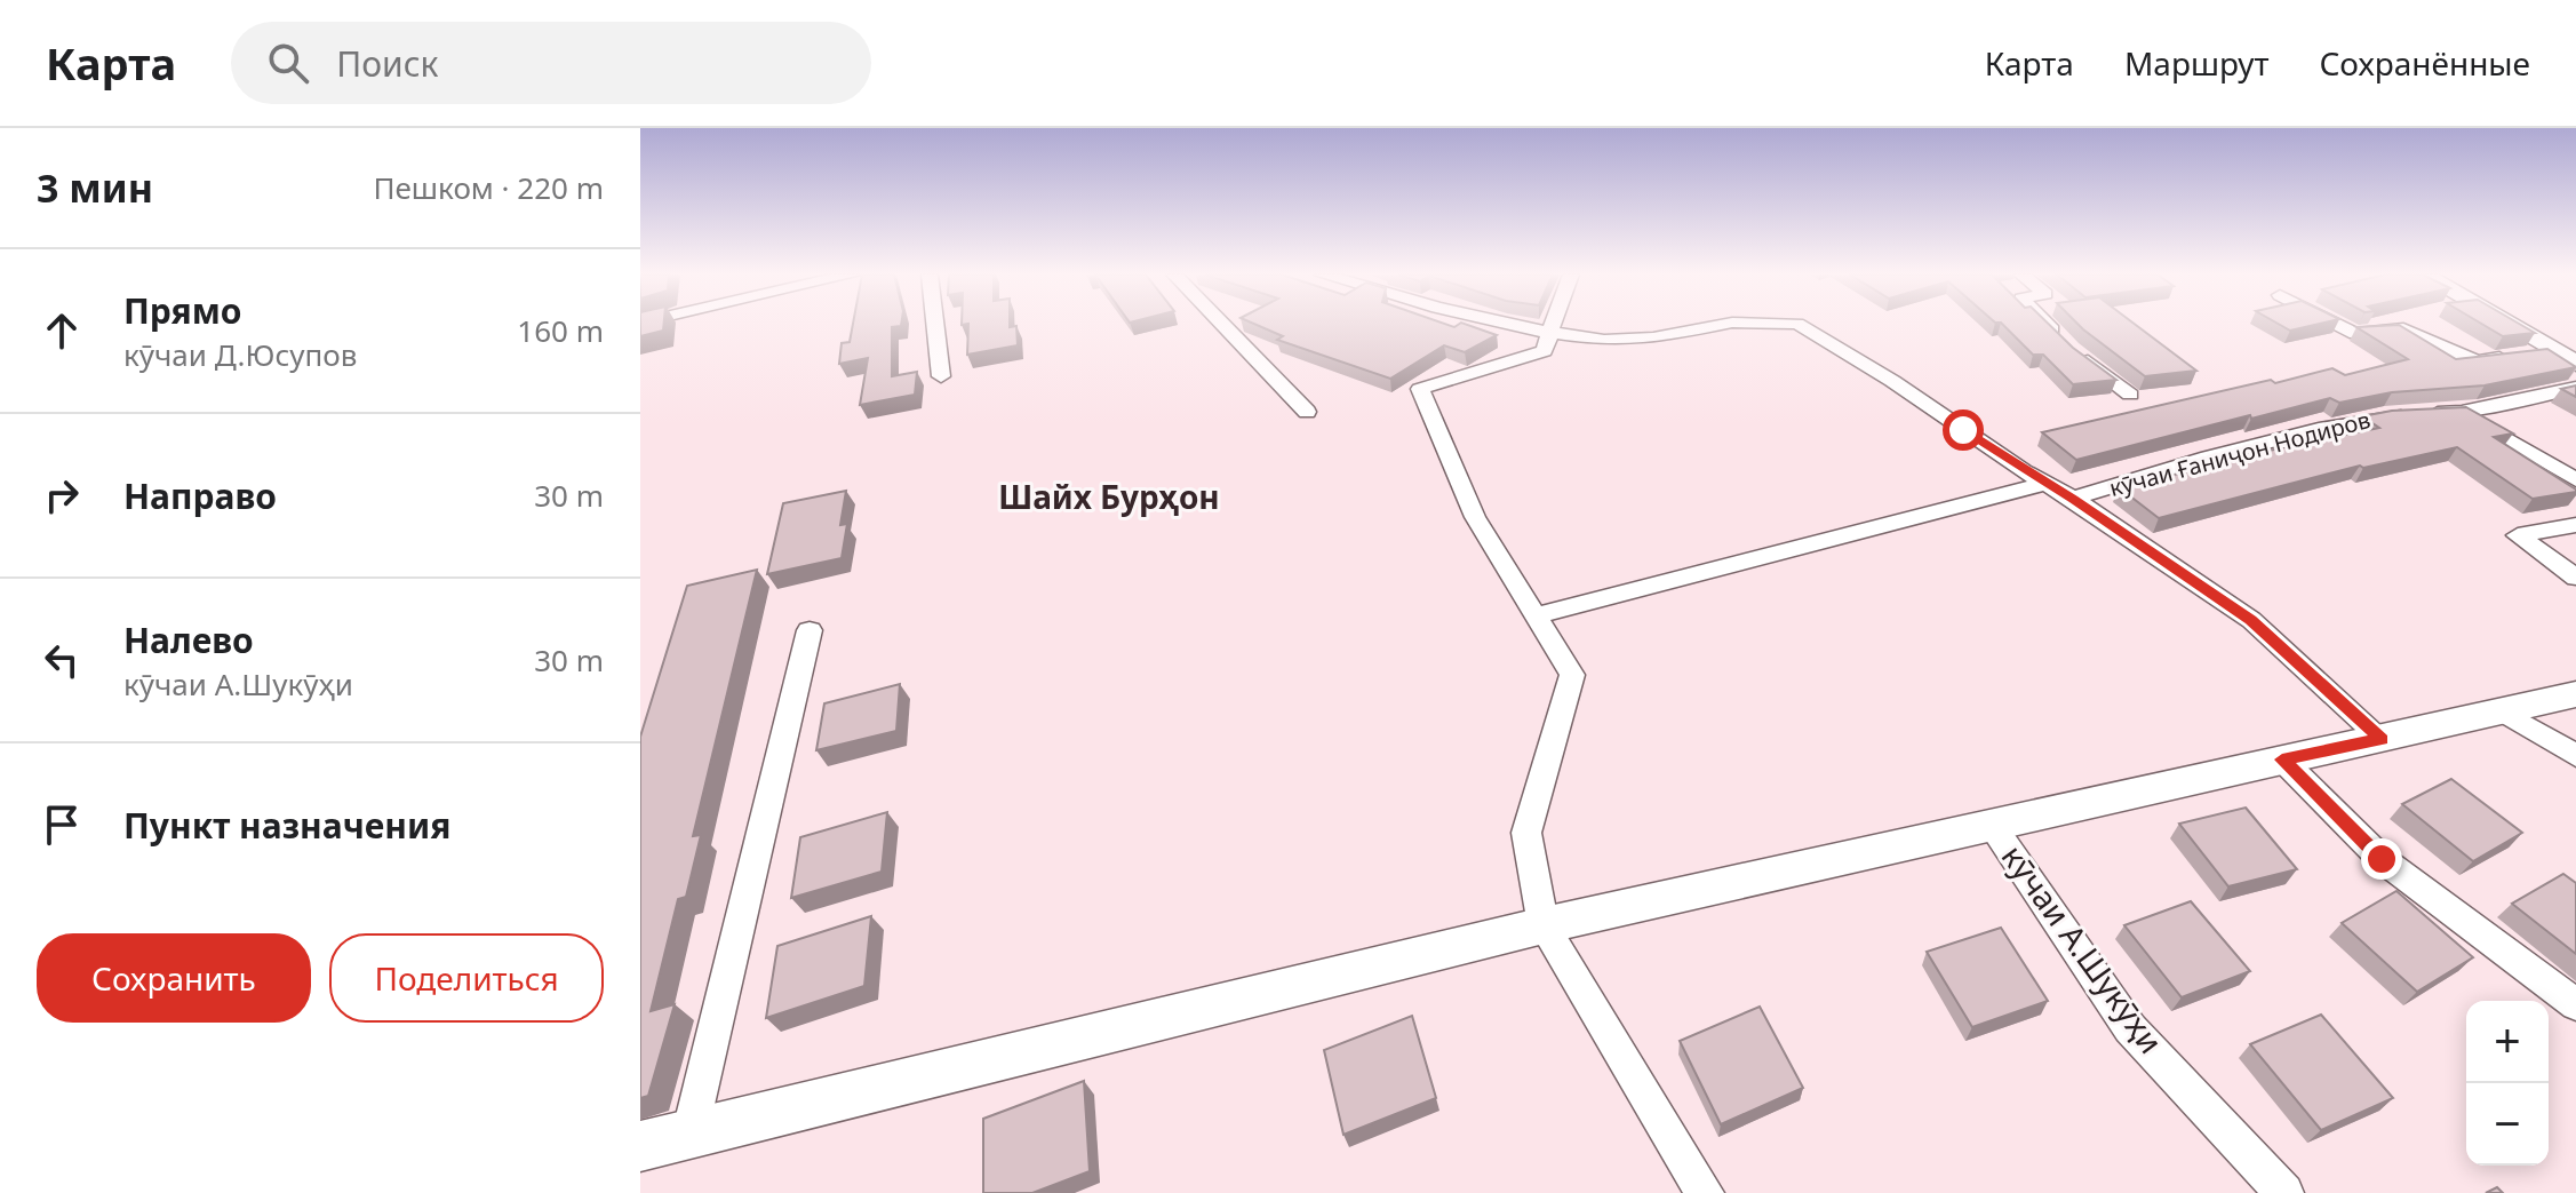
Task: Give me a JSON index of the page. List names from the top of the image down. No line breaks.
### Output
{"streets":{"street":["кӯчаи Ғаниҷон Нодиров","кӯчаи А.Шукӯҳи"]},"districts":["Шайх Бурҳон"],"page":{"header":"Карта","search":"Поиск","nav":["Карта","Маршрут","Сохранённые"],"heading":["3 мин","Пешком · 220 m"],"list":[["Прямо","кӯчаи Д.Юсупов","160 m"],["Направо","30 m"],["Налево","кӯчаи А.Шукӯҳи","30 m"],"Пункт назначения"],"buttons":["Сохранить","Поделиться"],"map_buttons":["+","−"]}}
